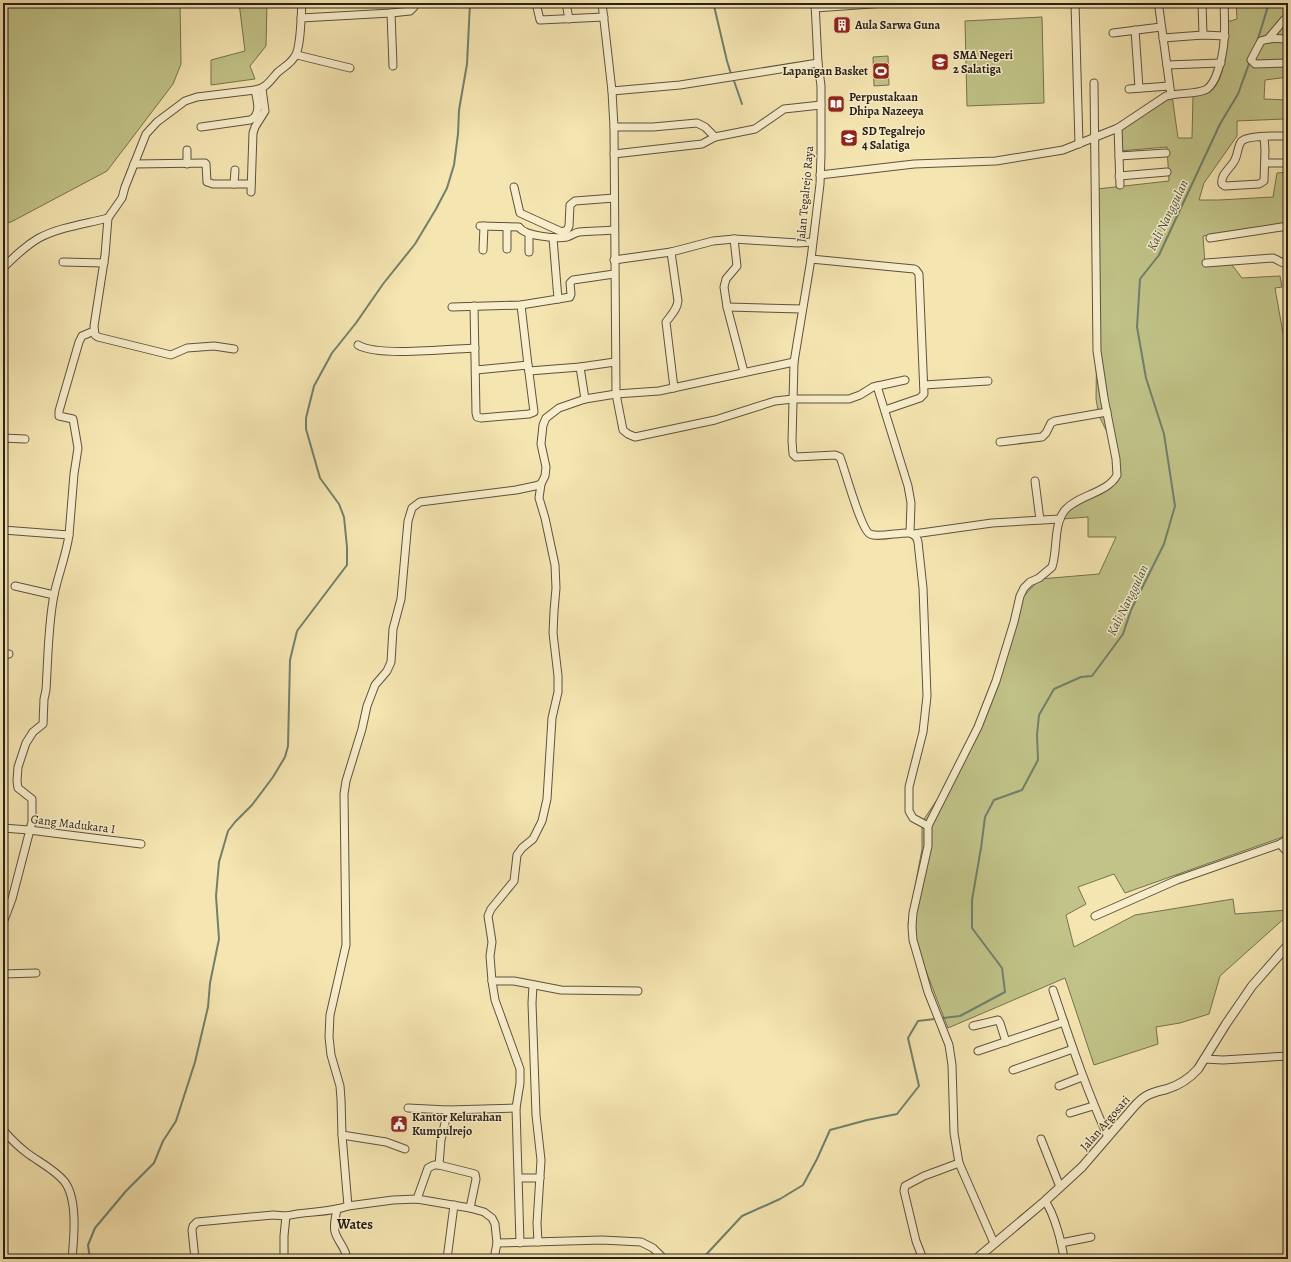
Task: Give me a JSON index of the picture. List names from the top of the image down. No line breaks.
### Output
{"streets":{"street":["Jalan Tegalrejo Raya","Gang Madukara I","Jalan Argosari"]},"districts":["Wates"],"water":["Kali Nanggulan"],"places":{"building":["Aula Sarwa Guna"],"school or university":["SMA Negeri 2 Salatiga","SD Tegalrejo 4 Salatiga"],"sports":["Lapangan Basket"],"library":["Perpustakaan Dhipa Nazeeya"],"public building":["Kantor Kelurahan Kumpulrejo"]}}
